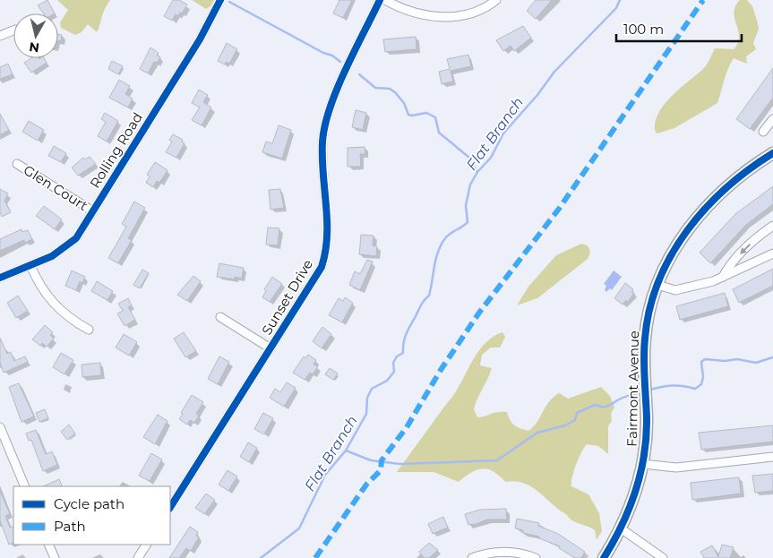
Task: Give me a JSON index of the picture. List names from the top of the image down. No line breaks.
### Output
{"streets":{"street":["Rolling Road","Glen Court","Sunset Drive","Fairmont Avenue"]},"crossings":[["Rolling Road","Glen Court"]],"water":["Flat Branch"],"legend":["Cycle path","Path"],"scale_bar":"100 m","north":"bottom"}
